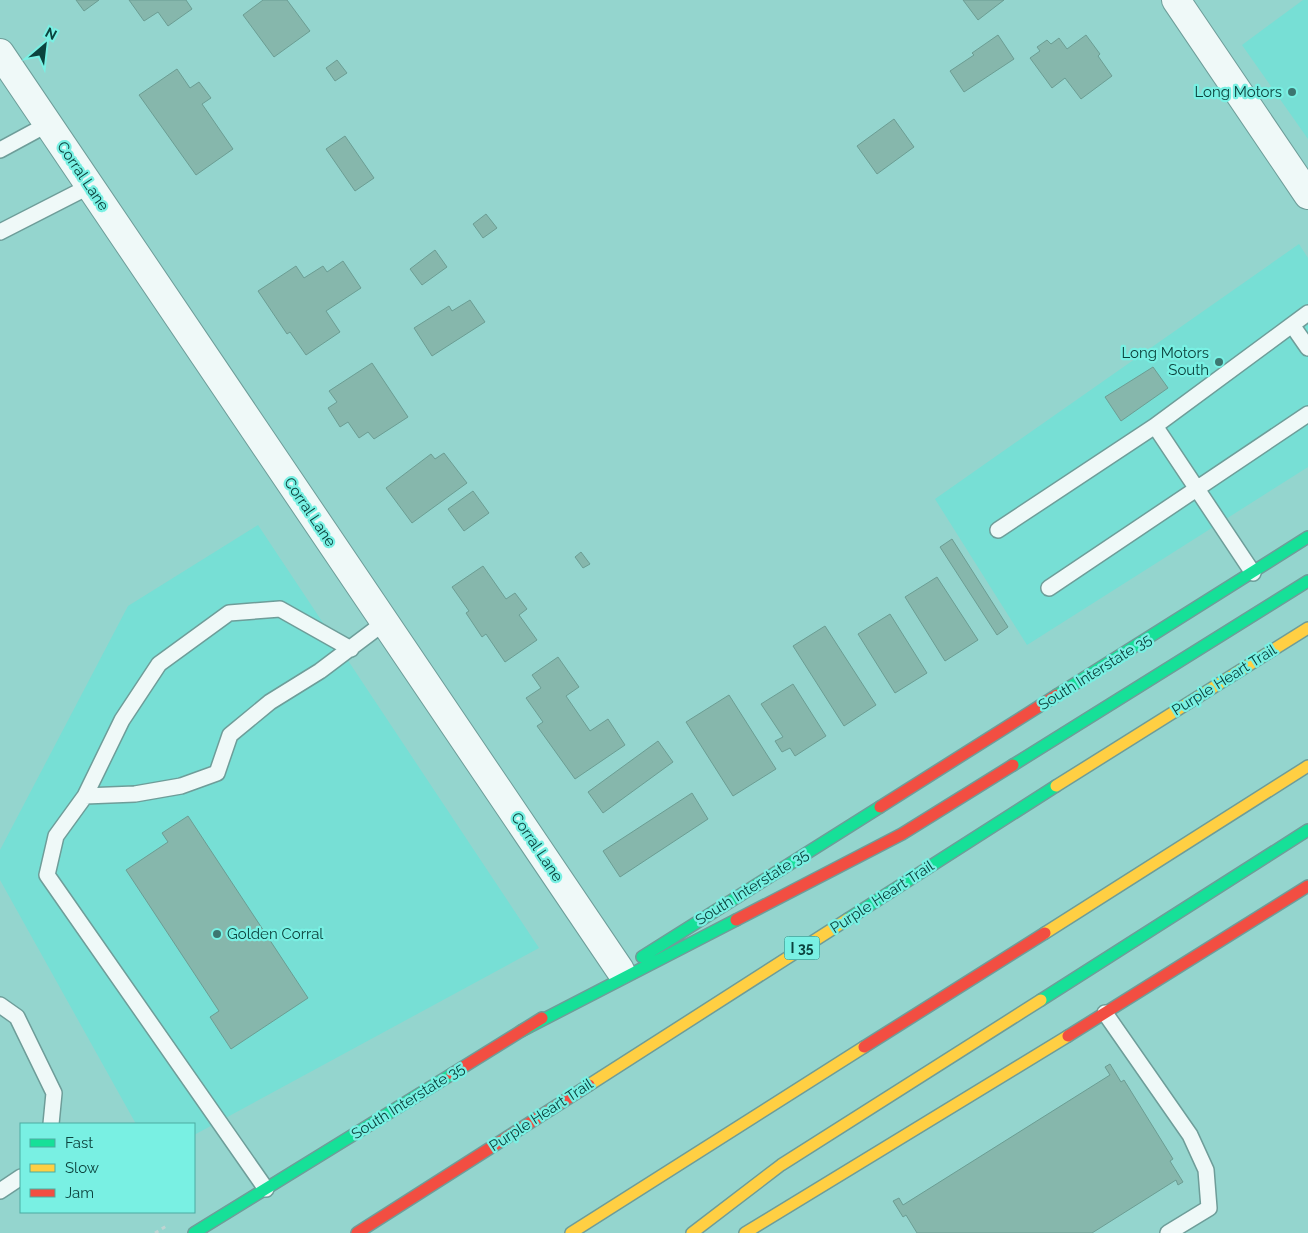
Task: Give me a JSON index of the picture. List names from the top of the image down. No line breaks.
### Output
{"streets":{"main road":["South Interstate 35","Purple Heart Trail","I 35"],"street":["Corral Lane"]},"crossings":[["Corral Lane","South Interstate 35"]],"places":["Long Motors","Long Motors South","Golden Corral"],"legend":["Fast","Slow","Jam"],"north":"top right"}
